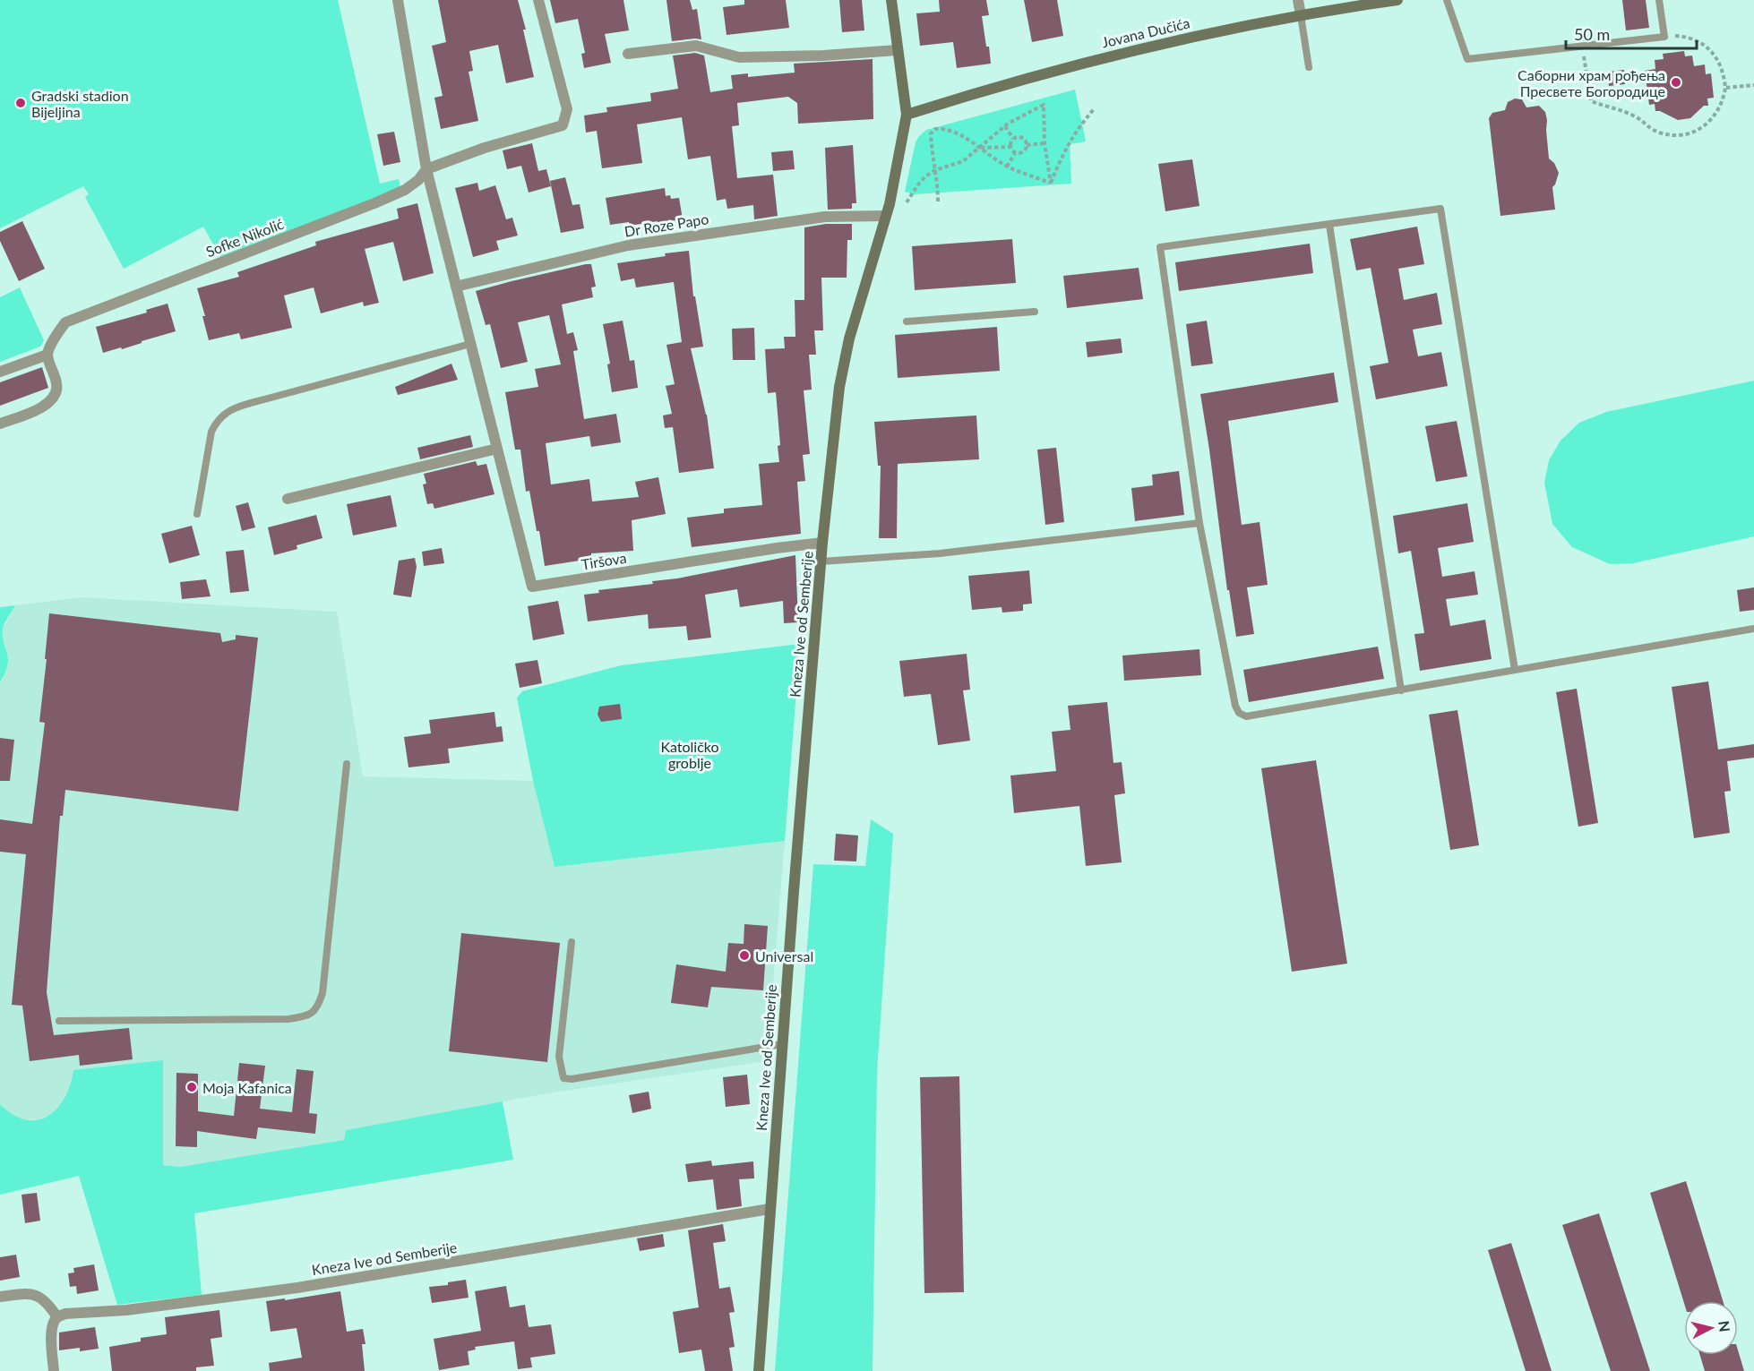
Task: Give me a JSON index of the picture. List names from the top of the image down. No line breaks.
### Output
{"streets":{"street":["Jovana Dučića","Dr Roze Papo","Sofke Nikolić","Tiršova","Kneza Ive od Semberije"]},"crossings":[["Jovana Dučića","Kneza Ive od Semberije"],["Dr Roze Papo","Tiršova"],["Dr Roze Papo","Kneza Ive od Semberije"],["Sofke Nikolić","Tiršova"],["Tiršova","Kneza Ive od Semberije"]],"parks":["Katoličko groblje"],"places":["Саборни храм рођења Пресвете Богородице","Gradski stadion Bijeljina","Universal","Moja Kafanica"],"scale_bar":"50 m","north":"right"}
